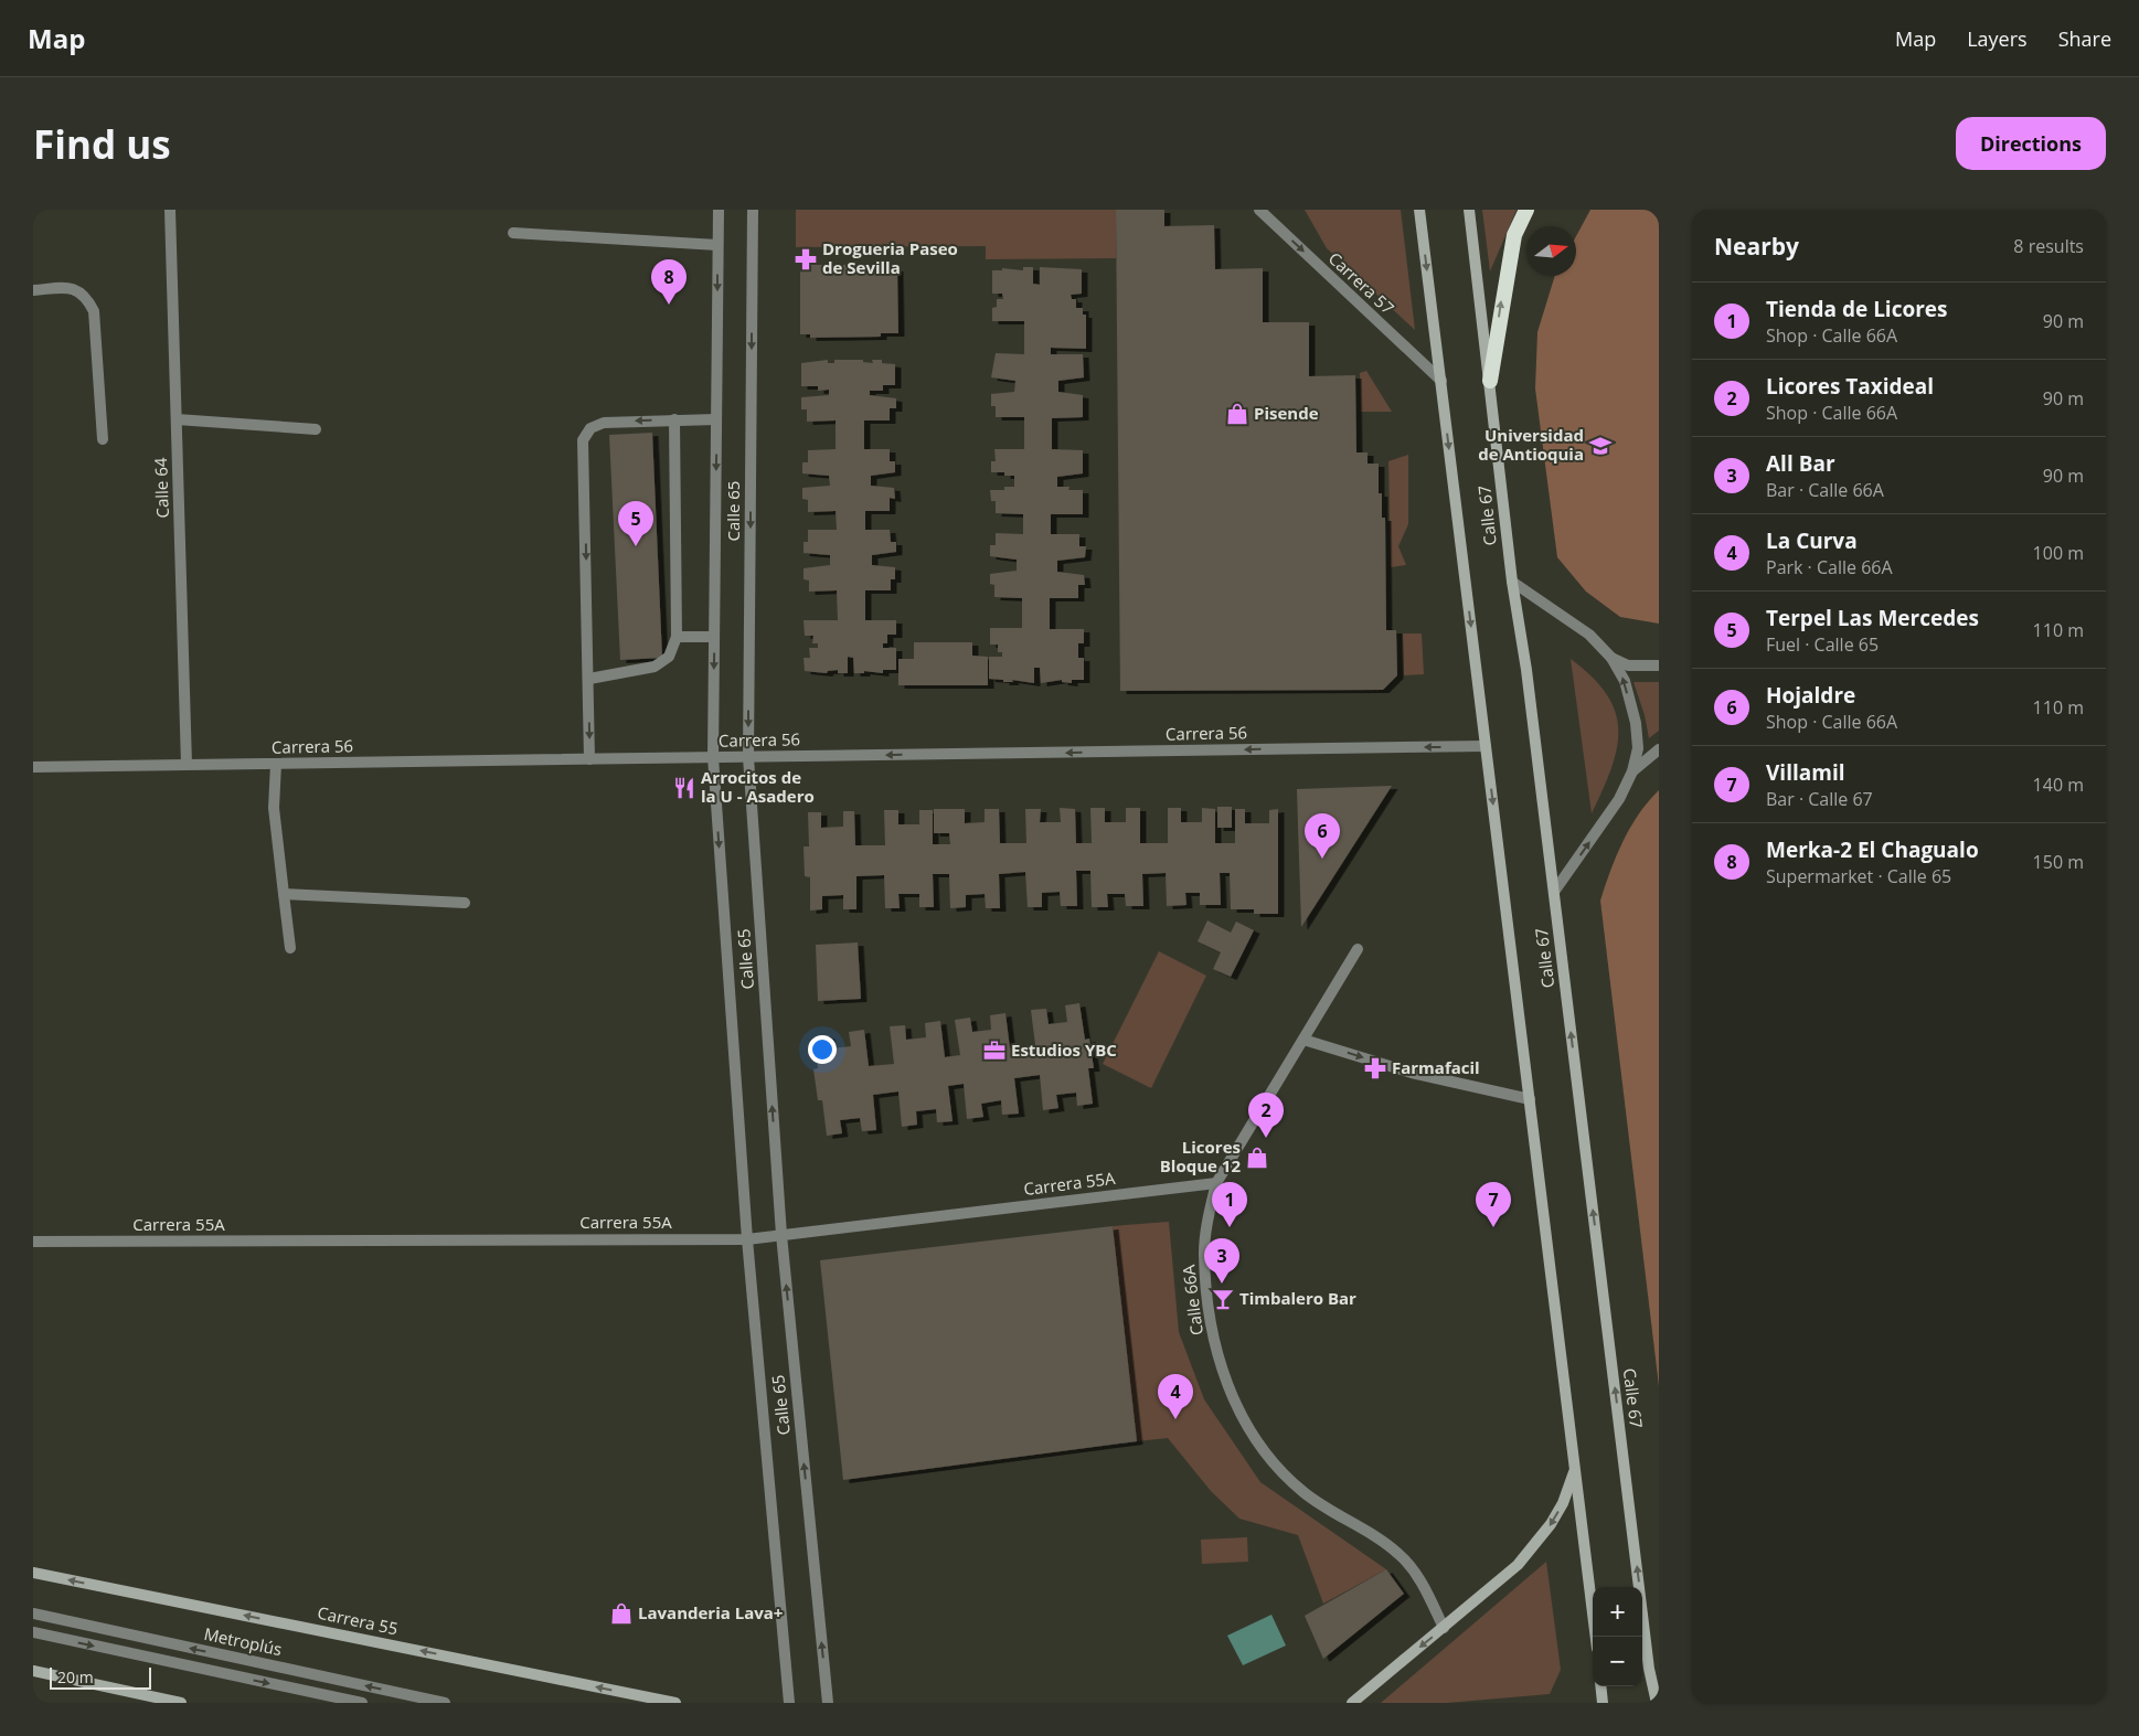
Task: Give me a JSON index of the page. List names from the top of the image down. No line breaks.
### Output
{"streets":{"main road":["Calle 67","Carrera 55"],"street":["Carrera 57","Calle 64","Calle 65","Carrera 56","Carrera 55A","Calle 66A","Metroplús"]},"crossings":[["Carrera 57","Calle 67"],["Calle 64","Carrera 56"],["Calle 65","Carrera 56"],["Calle 65","Carrera 55A"],["Calle 67","Carrera 56"],["Carrera 55A","Calle 66A"]],"one_way":["Carrera 57","Carrera 56","Carrera 55"],"places":{"pharmacy":["Drogueria Paseo de Sevilla","Farmafacil"],"shop":["Pisende","Licores Bloque 12","Lavanderia Lava+"],"school or university":["Universidad de Antioquia"],"restaurant":["Arrocitos de la U - Asadero"],"office":["Estudios YBC"],"bar":["Timbalero Bar"]},"scale_bar":"20 m","north":"right","page":{"header":"Map","nav":["Map","Layers","Share"],"buttons":"Directions","title":"Find us","heading":["Nearby","8 results"],"pins":["8","5","6","2","1","7","3","4"],"list":[{"mark":"1","name":"Tienda de Licores","note":"Shop · Calle 66A","value":"90 m"},{"mark":"2","name":"Licores Taxideal","note":"Shop · Calle 66A","value":"90 m"},{"mark":"3","name":"All Bar","note":"Bar · Calle 66A","value":"90 m"},{"mark":"4","name":"La Curva","note":"Park · Calle 66A","value":"100 m"},{"mark":"5","name":"Terpel Las Mercedes","note":"Fuel · Calle 65","value":"110 m"},{"mark":"6","name":"Hojaldre","note":"Shop · Calle 66A","value":"110 m"},{"mark":"7","name":"Villamil","note":"Bar · Calle 67","value":"140 m"},{"mark":"8","name":"Merka-2 El Chagualo","note":"Supermarket · Calle 65","value":"150 m"}],"map_buttons":["+","−"],"scale":"20 m"}}
